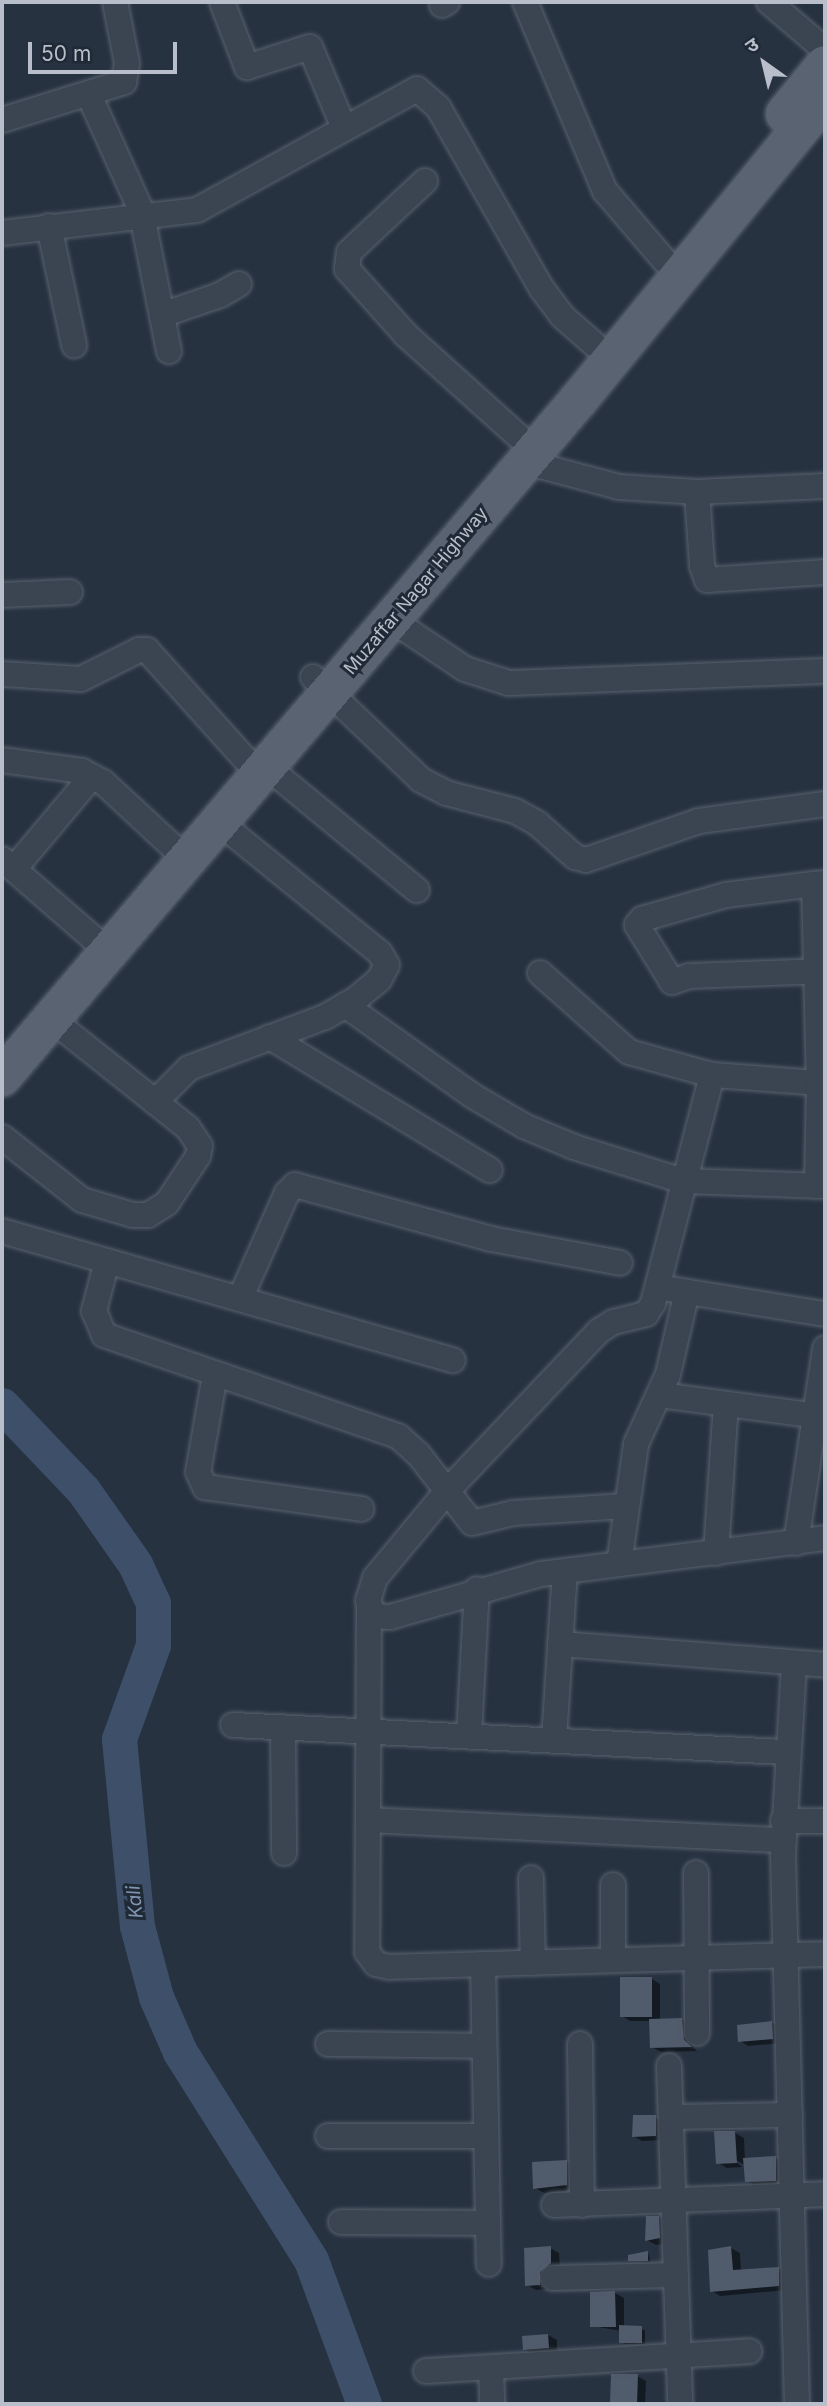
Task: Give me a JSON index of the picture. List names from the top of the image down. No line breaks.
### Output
{"streets":{"main road":["Muzaffar Nagar Highway"]},"water":["Kali"],"scale_bar":"50 m","north":"top left"}
